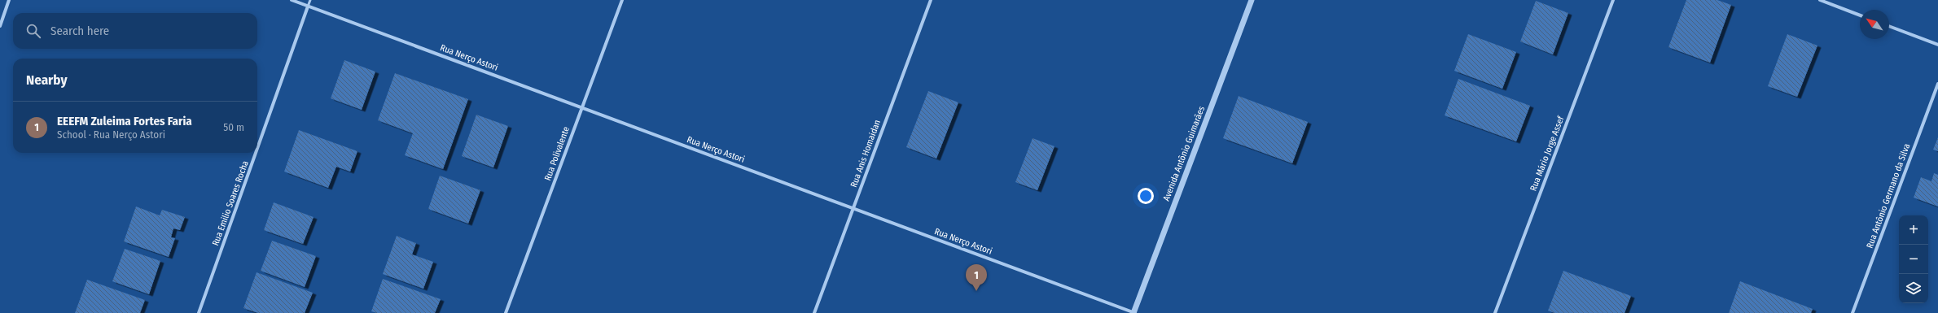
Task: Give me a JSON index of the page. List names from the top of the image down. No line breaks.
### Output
{"streets":{"street":["Rua Nerço Astori","Rua Polivalente","Rua Anis Homaidan","Avenida Antônio Guimarães","Rua Mário Jorge Assef","Rua Antônio Germano da Silva","Rua Emilio Soares Rocha"]},"crossings":[["Rua Nerço Astori","Rua Polivalente"],["Rua Nerço Astori","Rua Anis Homaidan"],["Rua Nerço Astori","Avenida Antônio Guimarães"],["Rua Nerço Astori","Rua Emilio Soares Rocha"]],"north":"top left","page":{"search":"Search here","heading":"Nearby","list":[{"mark":"1","name":"EEEFM Zuleima Fortes Faria","note":"School · Rua Nerço Astori","value":"50 m"}],"map_buttons":["+","−"],"pins":"1"}}
